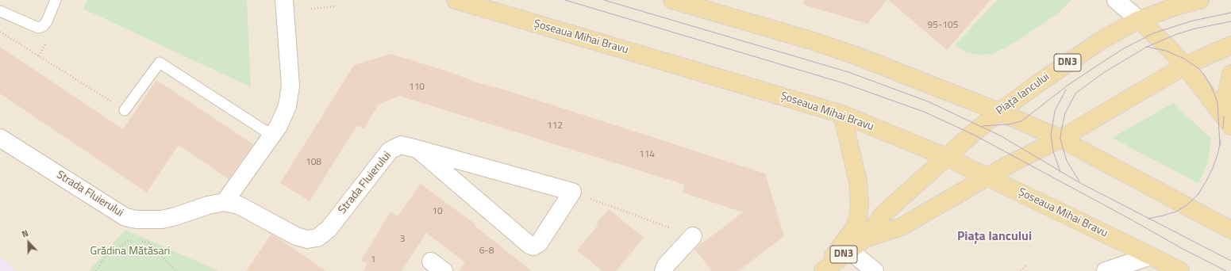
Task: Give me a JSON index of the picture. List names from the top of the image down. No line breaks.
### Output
{"streets":{"main road":["Șoseaua Mihai Bravu","DN3","Piața Iancului"],"street":["Strada Fluierului"]},"crossings":[["Șoseaua Mihai Bravu","DN3"],["Șoseaua Mihai Bravu","Piața Iancului"],["DN3","Piața Iancului"]],"districts":["Piața Iancului"],"parks":["Grădina Mătăsari"],"house_numbers":["95-105","110","112","114","108","10","3","6-8","1"],"north":"top"}
